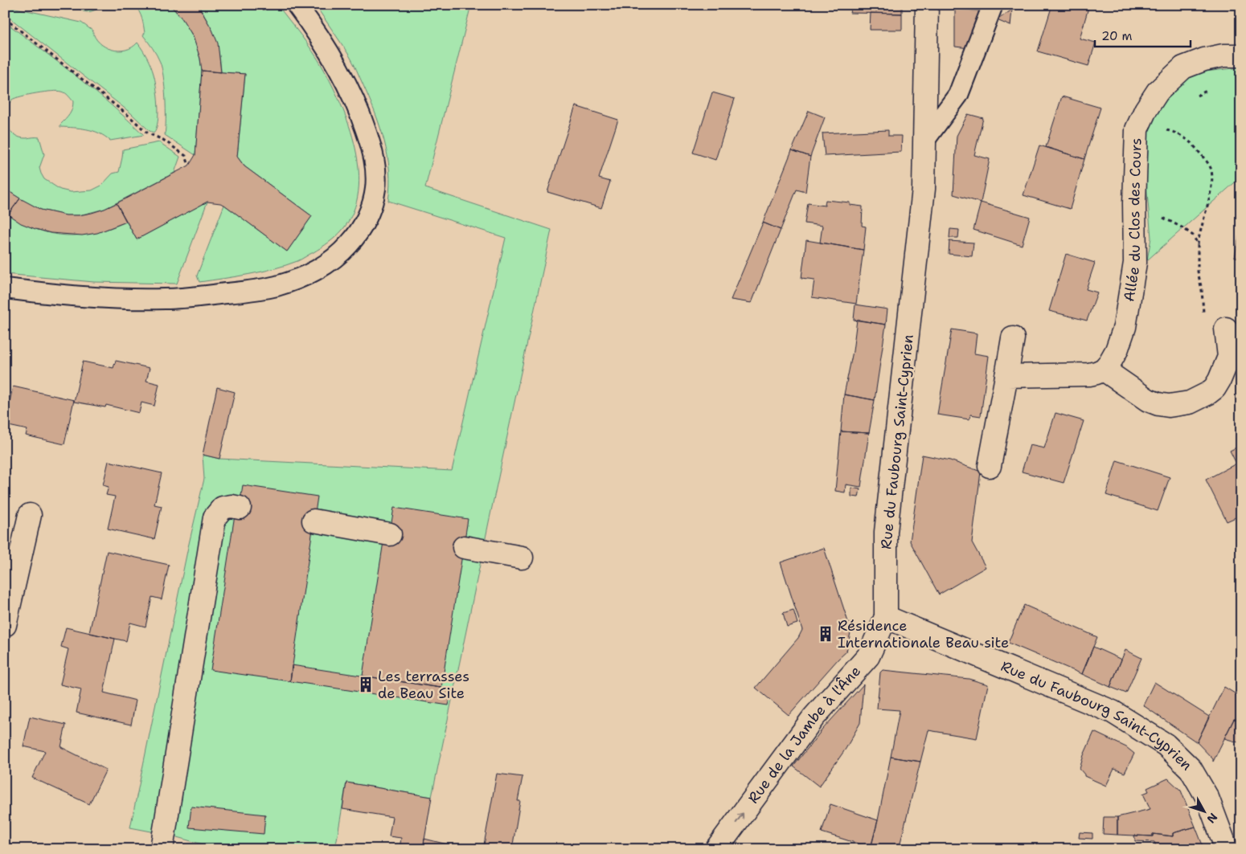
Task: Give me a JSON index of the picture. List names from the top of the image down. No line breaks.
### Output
{"streets":{"street":["Allée du Clos des Cours","Rue du Faubourg Saint-Cyprien","Rue de la Jambe à l'Âne"]},"crossings":[["Rue du Faubourg Saint-Cyprien","Rue de la Jambe à l'Âne"]],"one_way":["Rue de la Jambe à l'Âne"],"places":{"building":["Résidence Internationale Beau site","Les terrasses de Beau Site"]},"scale_bar":"20 m","north":"bottom right"}
